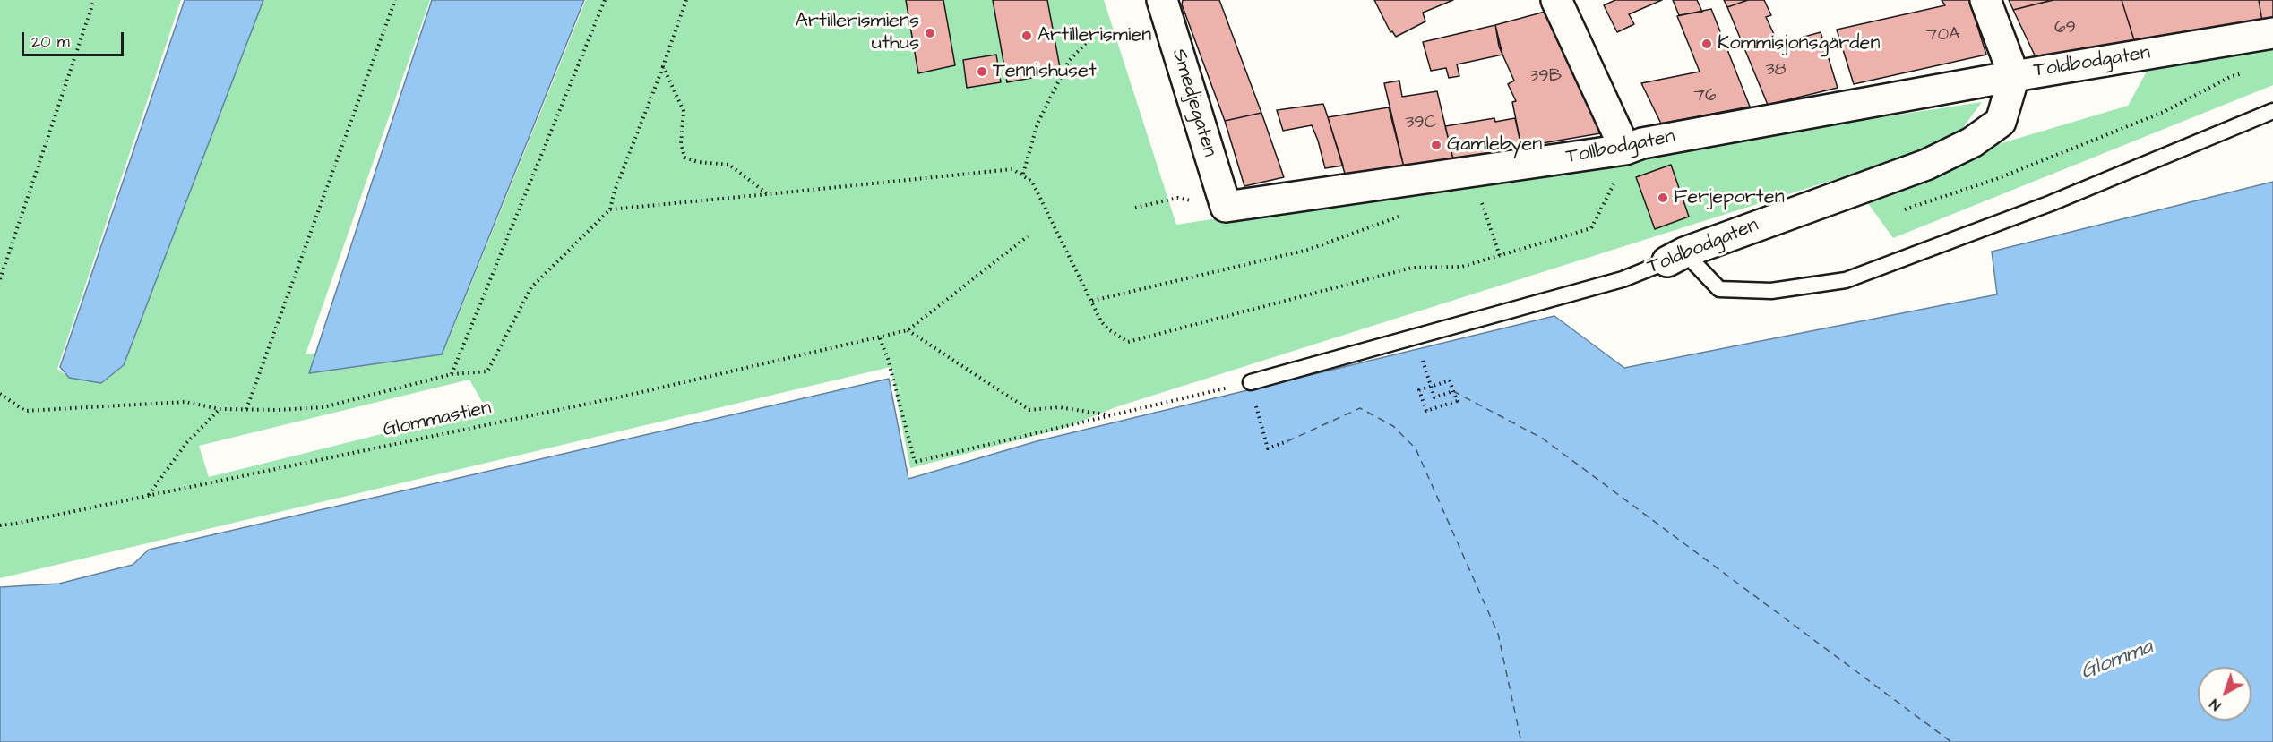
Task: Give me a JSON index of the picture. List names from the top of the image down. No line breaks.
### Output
{"streets":{"street":["Toldbodgaten","Smedjegaten","Tollbodgaten"],"path":["Glommastien"]},"crossings":[["Toldbodgaten","Tollbodgaten"],["Smedjegaten","Tollbodgaten"]],"water":["Glomma"],"places":["Artillerismiens uthus","Artillerismien","Kommisjonsgården","Tennishuset","Gamlebyen","Ferjeporten"],"house_numbers":["69","70A","38","39B","76","39C"],"scale_bar":"20 m","north":"bottom left"}
